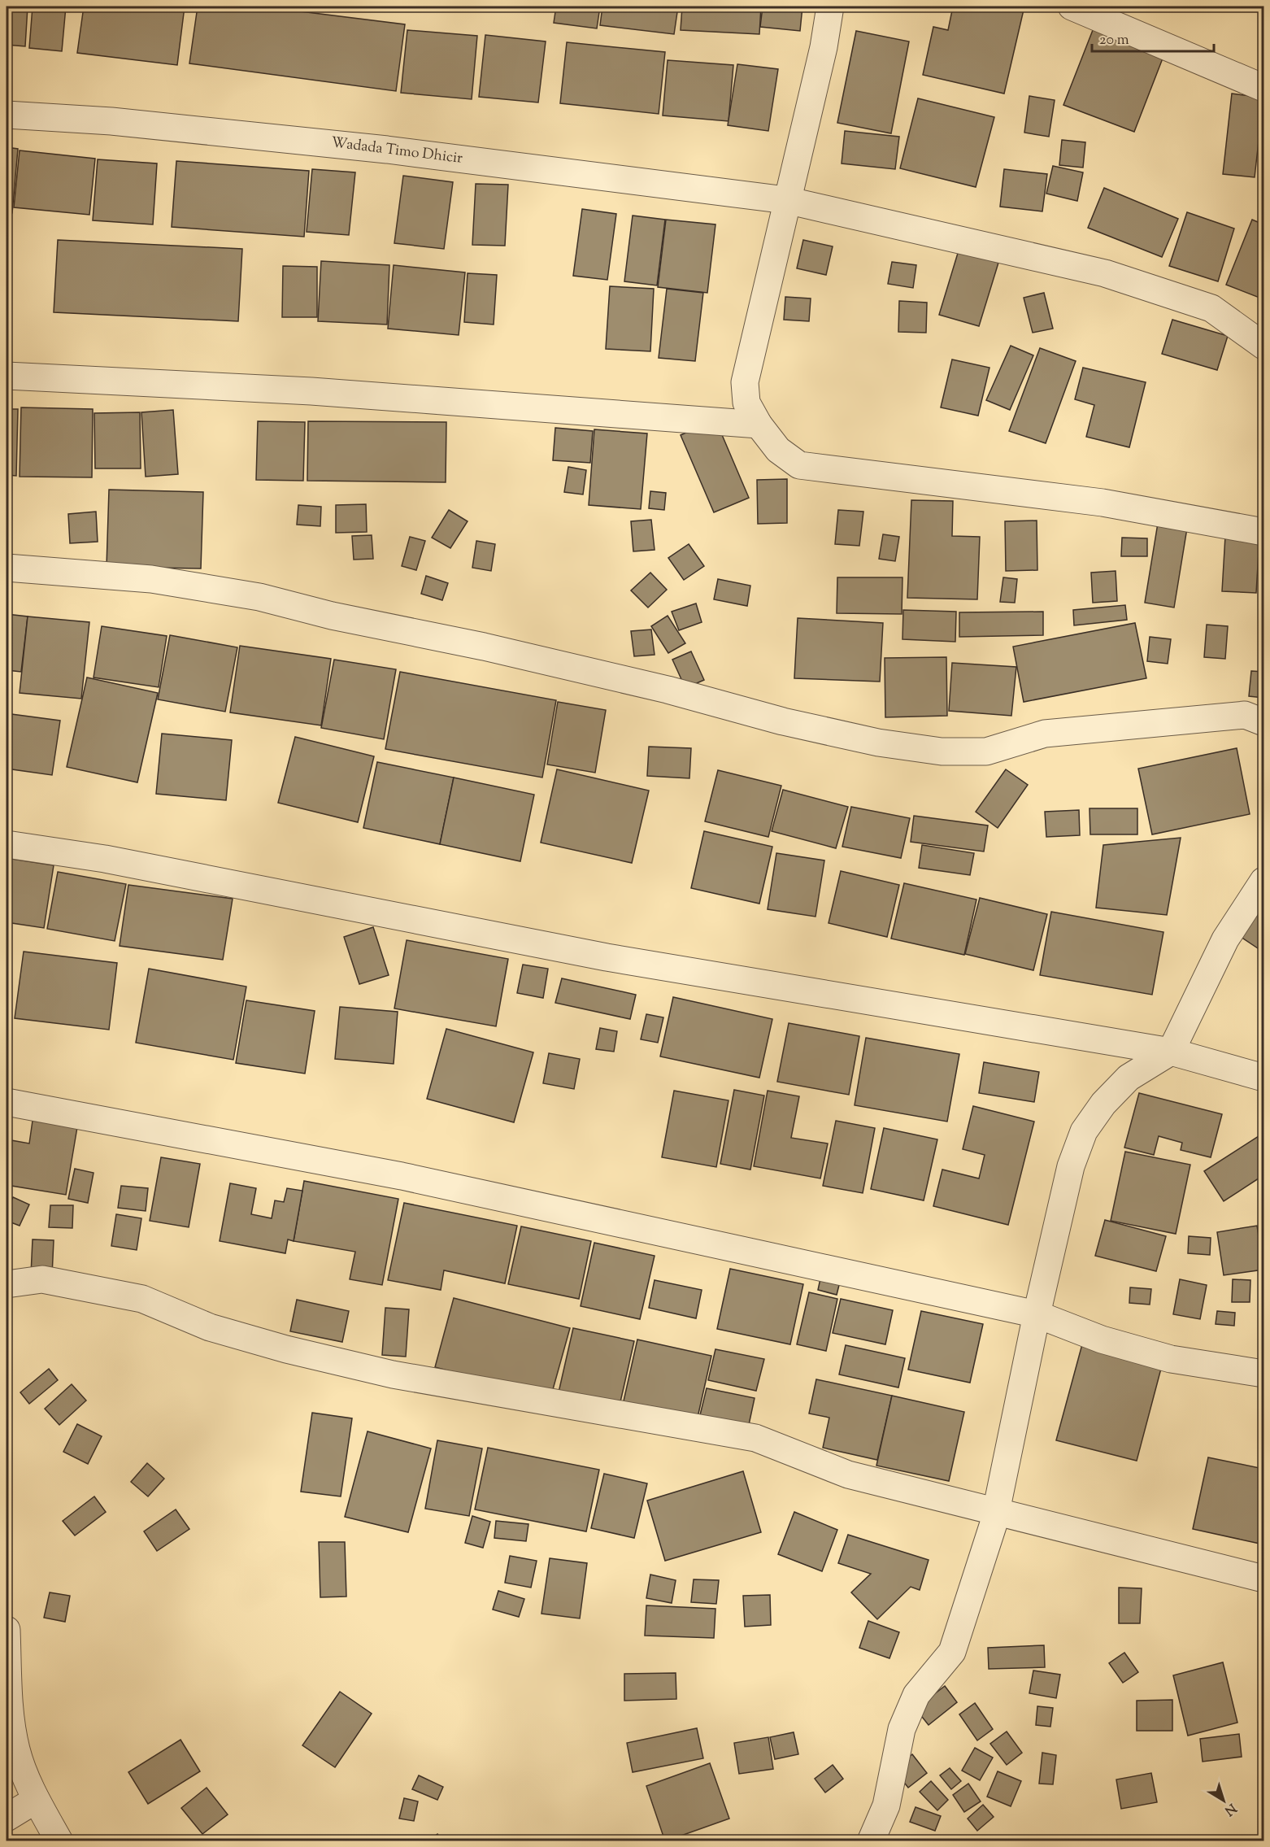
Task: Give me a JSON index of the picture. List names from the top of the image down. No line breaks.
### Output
{"streets":{"street":["Wadada Timo Dhicir"]},"scale_bar":"20 m","north":"bottom right"}
